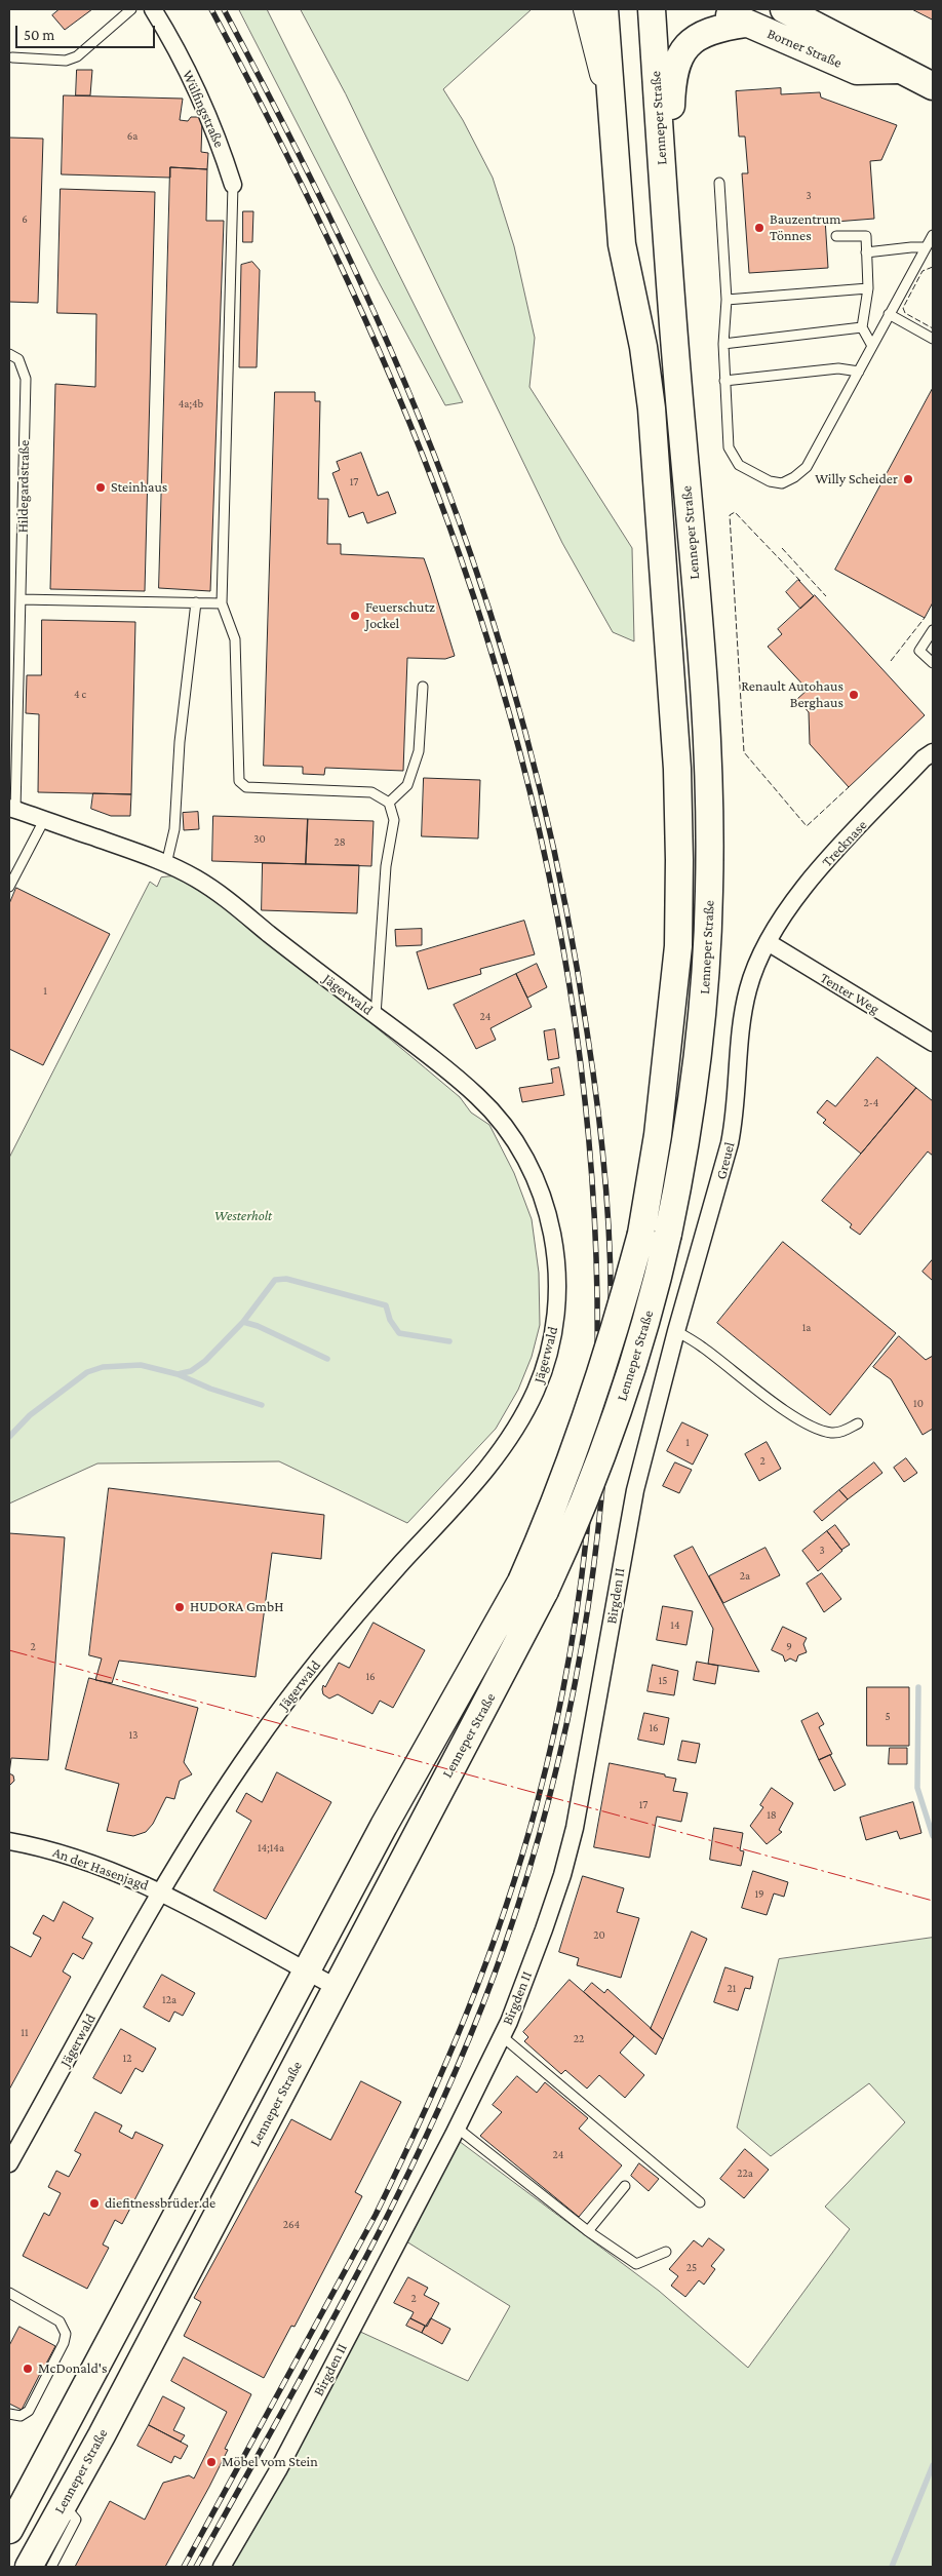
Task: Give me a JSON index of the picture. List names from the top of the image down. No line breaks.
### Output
{"streets":{"main road":["Borner Straße","Lenneper Straße"],"street":["Wülfingstraße","Hildegardstraße","Trecknase","Tenter Weg","Jägerwald","Greuel","Birgden II","An der Hasenjagd"]},"crossings":[["Hildegardstraße","Jägerwald"],["Trecknase","Tenter Weg"],["Trecknase","Greuel"],["Tenter Weg","Greuel"],["Jägerwald","An der Hasenjagd"],["Greuel","Birgden II"]],"parks":["Westerholt"],"places":["Bauzentrum Tönnes","Willy Scheider","Steinhaus","Feuerschutz Jockel","Renault Autohaus Berghaus","HUDORA GmbH","diefitnessbrüder.de","McDonald's","Möbel vom Stein"],"house_numbers":["6a","3","6","4a;4b","17","4 c","30","28","1","24","2-4","1a","10","1","2","3","2a","14","2","9","16","15","5","16","13","17","18","14;14a","19","20","21","12a","11","22","12","24","22a","264","25","2"],"scale_bar":"50 m"}
